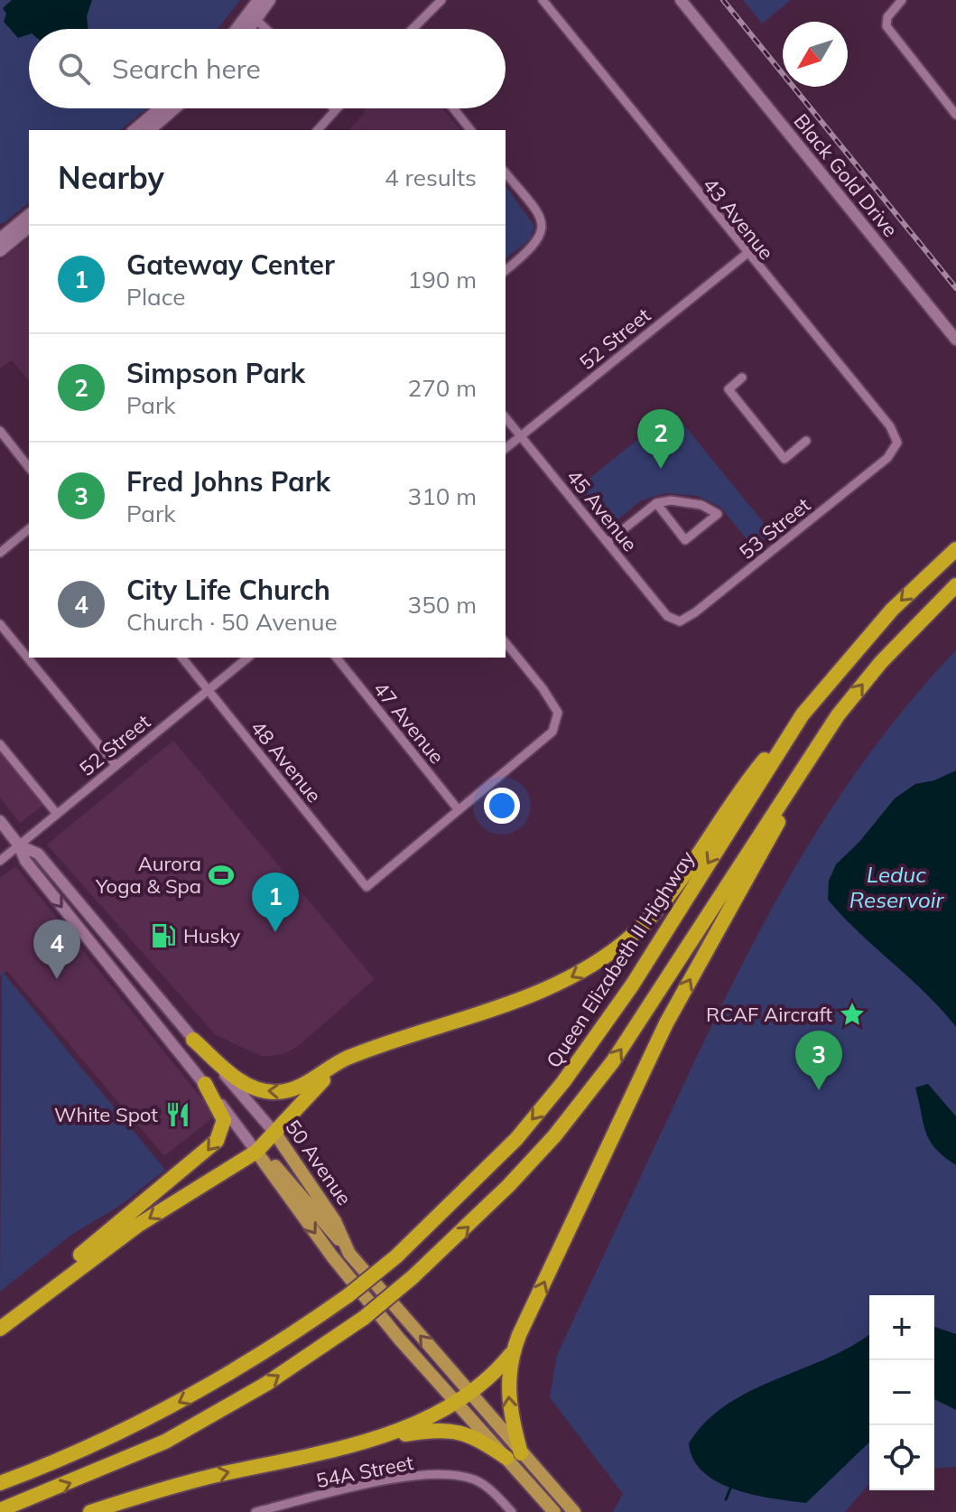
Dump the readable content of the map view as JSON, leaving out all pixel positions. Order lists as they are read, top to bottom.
{
  "streets": {
    "highway": ["Queen Elizabeth II Highway"],
    "main road": ["Black Gold Drive", "50 Avenue"],
    "street": [
      "43 Avenue",
      "52 Street",
      "45 Avenue",
      "53 Street",
      "47 Avenue",
      "48 Avenue",
      "54A Street"
    ]
  },
  "crossings": [
    ["43 Avenue", "52 Street"],
    ["43 Avenue", "53 Street"],
    ["52 Street", "45 Avenue"],
    ["52 Street", "48 Avenue"],
    ["52 Street", "50 Avenue"],
    ["45 Avenue", "53 Street"],
    ["47 Avenue", "48 Avenue"]
  ],
  "water": ["Leduc Reservoir"],
  "places": {
    "sports": ["Aurora Yoga & Spa"],
    "fuel station": ["Husky"],
    "place": ["RCAF Aircraft"],
    "restaurant": ["White Spot"]
  },
  "north": "bottom left",
  "page": {
    "search": "Search here",
    "heading": ["Nearby", "4 results"],
    "list": [
      {
        "mark": "1",
        "name": "Gateway Center",
        "note": "Place",
        "value": "190 m"
      },
      {
        "mark": "2",
        "name": "Simpson Park",
        "note": "Park",
        "value": "270 m"
      },
      {
        "mark": "3",
        "name": "Fred Johns Park",
        "note": "Park",
        "value": "310 m"
      },
      {
        "mark": "4",
        "name": "City Life Church",
        "note": "Church · 50 Avenue",
        "value": "350 m"
      }
    ],
    "pins": [
      "2",
      "1",
      "4",
      "3"
    ],
    "map_buttons": ["+", "−"]
  }
}
